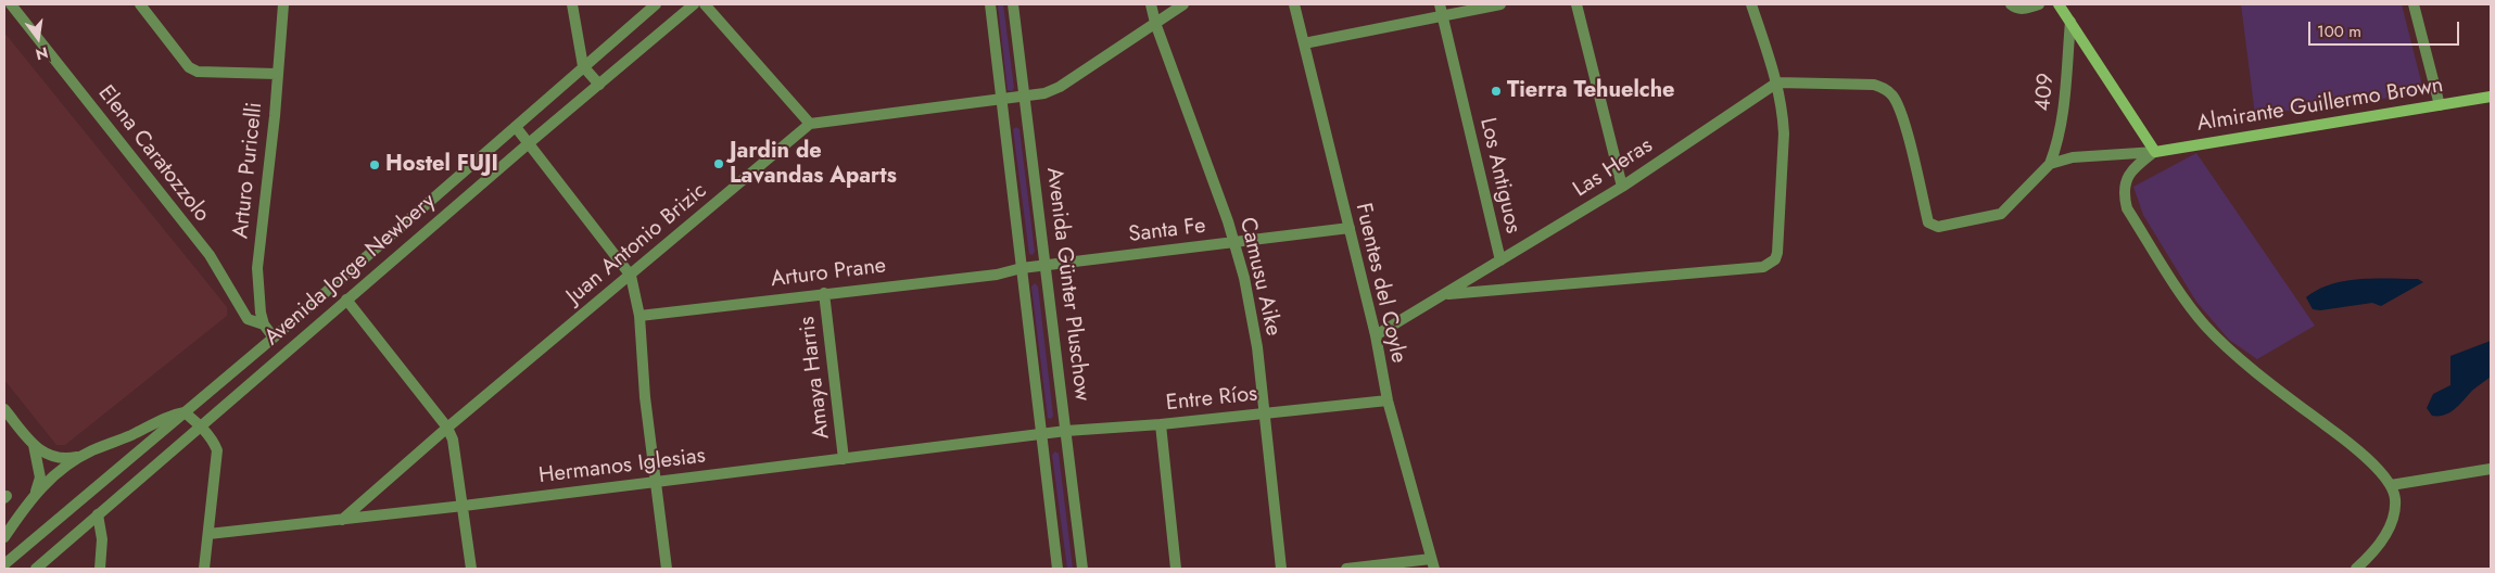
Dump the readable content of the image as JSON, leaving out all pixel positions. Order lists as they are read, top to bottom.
{
  "streets": {
    "main road": ["Almirante Guillermo Brown"],
    "street": [
      "409",
      "Elena Caratozzolo",
      "Las Heras",
      "Arturo Puricelli",
      "Los Antiguos",
      "Santa Fe",
      "Juan Antonio Brizic",
      "Avenida Jorge Newbery",
      "Arturo Prane",
      "Camusu Aike",
      "Fuentes del Coyle",
      "Avenida Günter Pluschow",
      "Amaya Harris",
      "Entre Ríos",
      "Hermanos Iglesias"
    ]
  },
  "crossings": [
    ["Elena Caratozzolo", "Arturo Puricelli"],
    ["Las Heras", "Los Antiguos"],
    ["Las Heras", "Fuentes del Coyle"],
    ["Arturo Puricelli", "Avenida Jorge Newbery"],
    ["Santa Fe", "Arturo Prane"],
    ["Santa Fe", "Camusu Aike"],
    ["Santa Fe", "Fuentes del Coyle"],
    ["Santa Fe", "Avenida Günter Pluschow"],
    ["Juan Antonio Brizic", "Hermanos Iglesias"],
    ["Arturo Prane", "Avenida Günter Pluschow"],
    ["Arturo Prane", "Amaya Harris"],
    ["Camusu Aike", "Entre Ríos"],
    ["Fuentes del Coyle", "Entre Ríos"],
    ["Avenida Günter Pluschow", "Entre Ríos"],
    ["Avenida Günter Pluschow", "Hermanos Iglesias"],
    ["Amaya Harris", "Hermanos Iglesias"],
    ["Entre Ríos", "Hermanos Iglesias"]
  ],
  "places": ["Tierra Tehuelche", "Jardin de Lavandas Aparts", "Hostel FUJI"],
  "scale_bar": "100 m",
  "north": "bottom"
}
